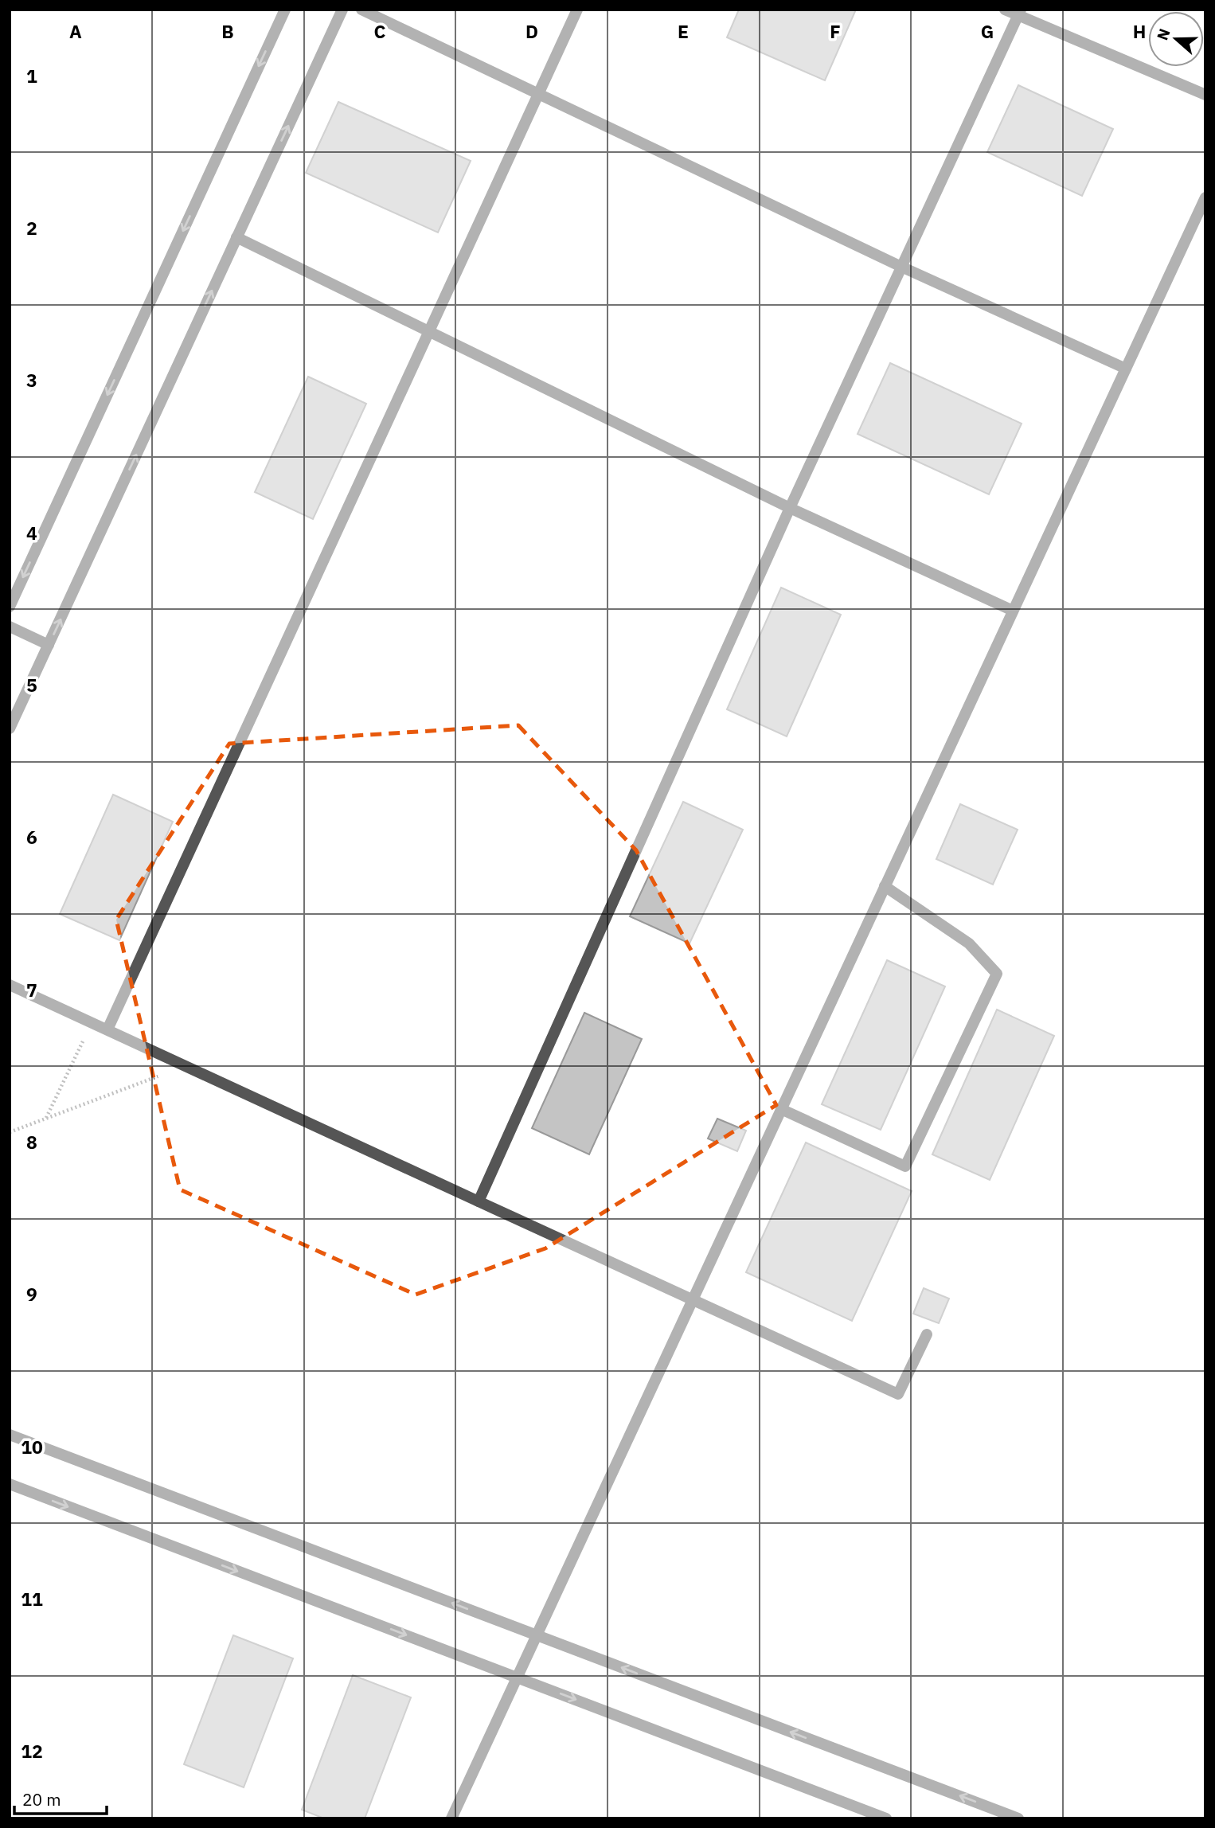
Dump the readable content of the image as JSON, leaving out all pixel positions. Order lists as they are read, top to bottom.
{
  "scale_bar": "20 m",
  "north": "left",
  "grid": {
    "columns": [
      "A",
      "B",
      "C",
      "D",
      "E",
      "F",
      "G",
      "H"
    ],
    "rows": [
      "1",
      "2",
      "3",
      "4",
      "5",
      "6",
      "7",
      "8",
      "9",
      "10",
      "11",
      "12"
    ]
  }
}
